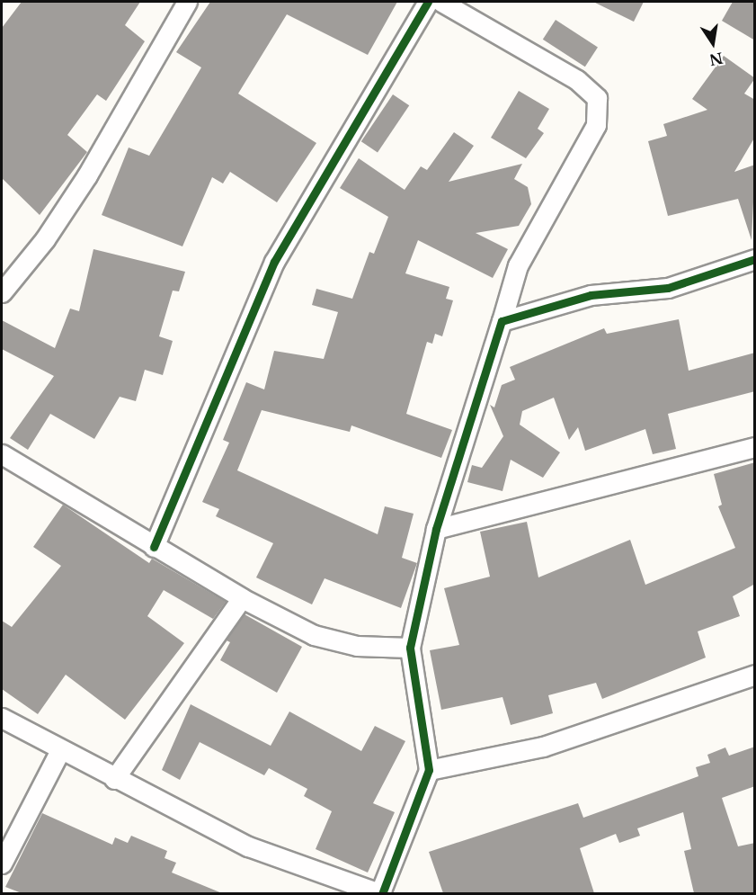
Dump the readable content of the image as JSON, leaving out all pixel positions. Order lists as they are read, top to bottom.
{
  "north": "bottom"
}
